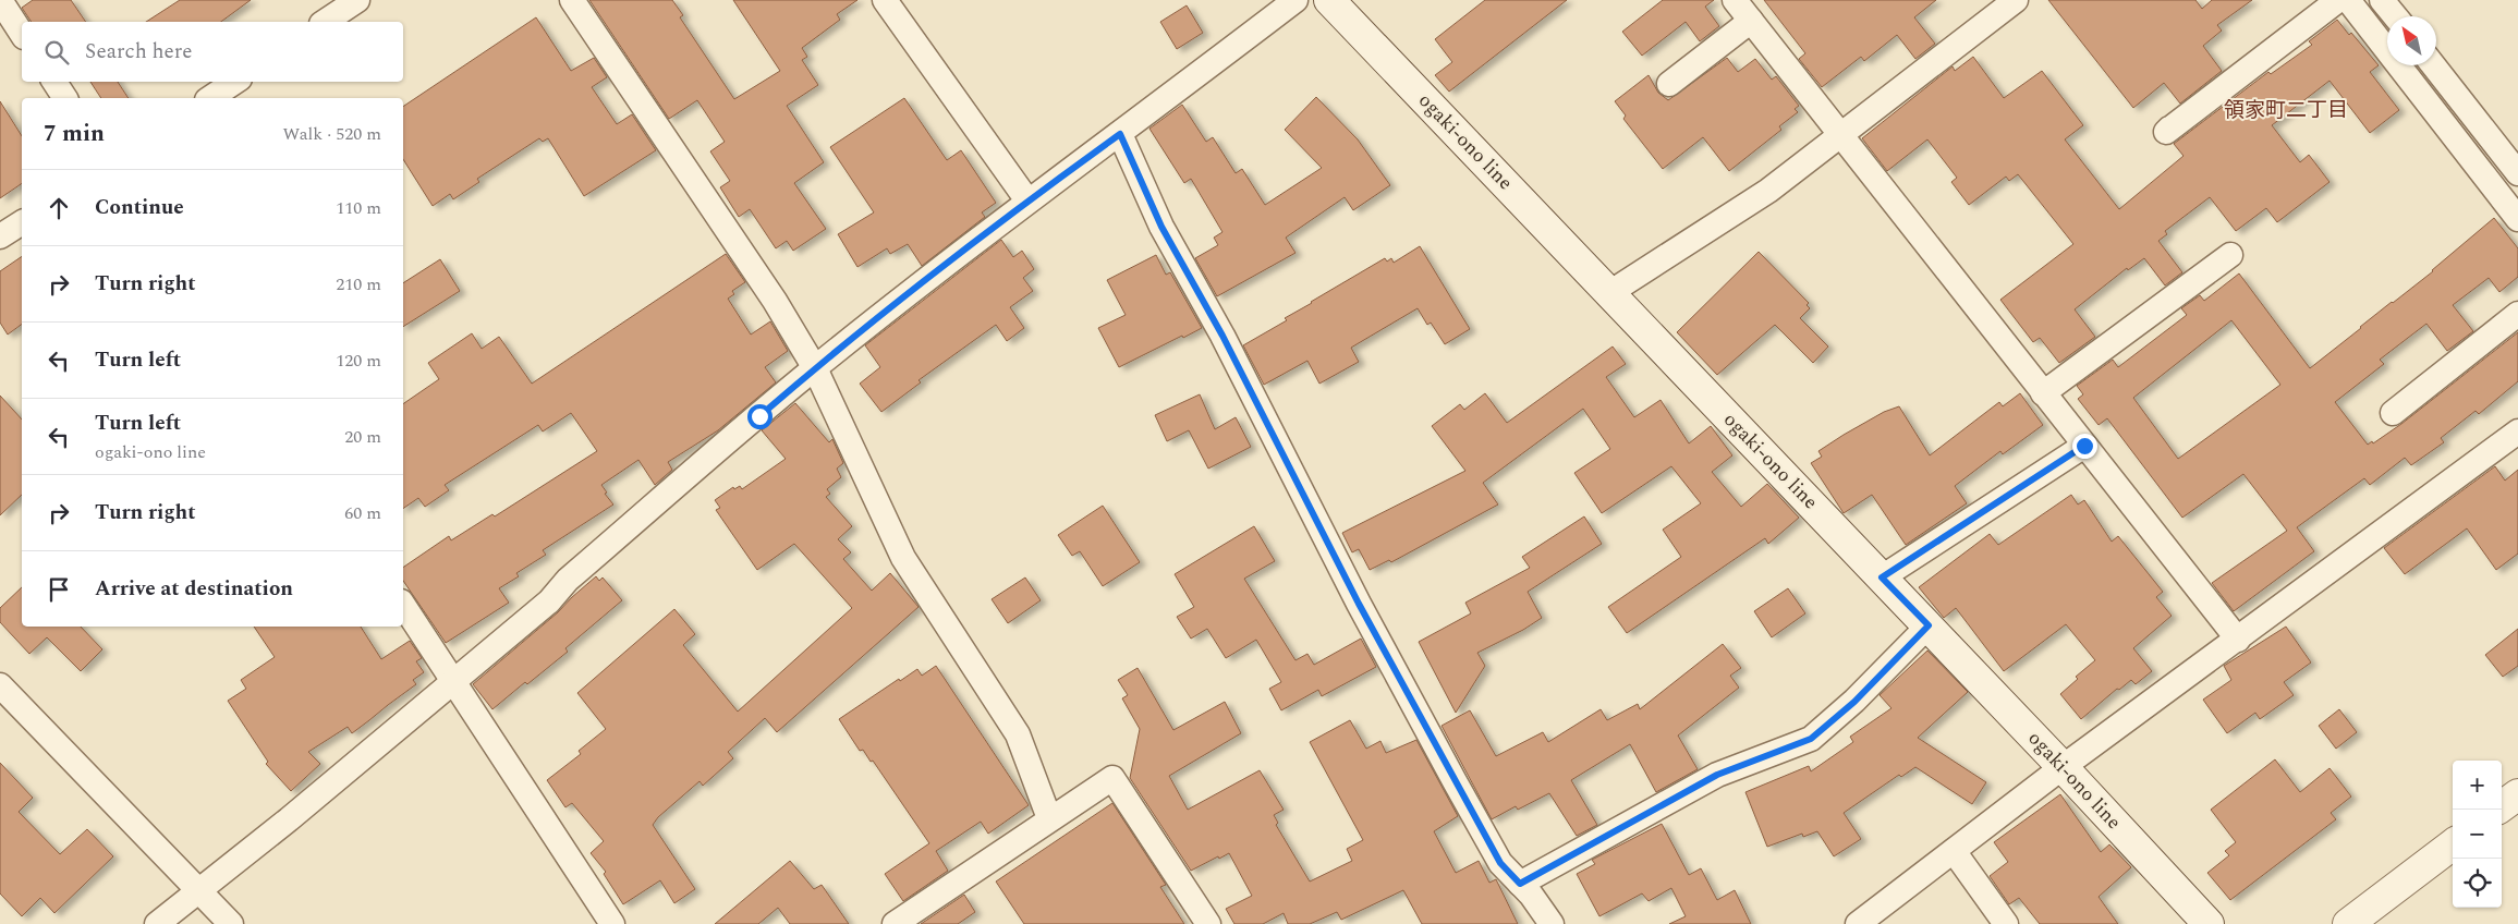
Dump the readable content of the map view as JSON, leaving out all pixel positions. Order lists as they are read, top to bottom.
{
  "streets": {
    "main road": ["ogaki-ono line"]
  },
  "districts": ["領家町二丁目"],
  "north": "top left",
  "page": {
    "search": "Search here",
    "heading": ["7 min", "Walk · 520 m"],
    "list": [
      ["Continue", "110 m"],
      ["Turn right", "210 m"],
      ["Turn left", "120 m"],
      ["Turn left", "ogaki-ono line", "20 m"],
      ["Turn right", "60 m"],
      "Arrive at destination"
    ],
    "map_buttons": ["+", "−"]
  }
}
